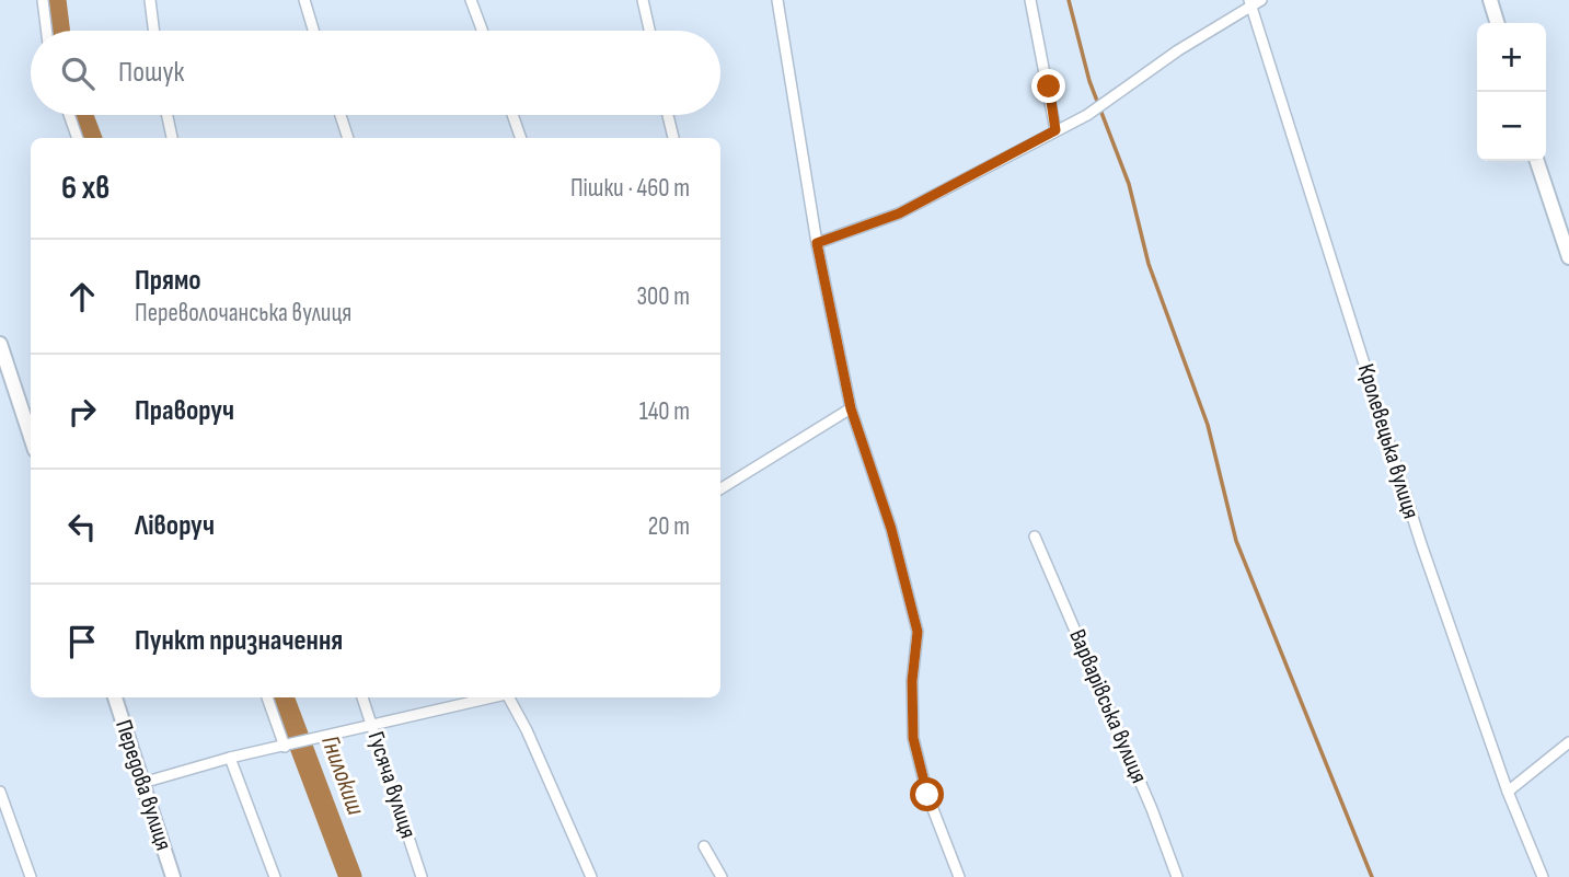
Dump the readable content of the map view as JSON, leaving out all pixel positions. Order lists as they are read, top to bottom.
{
  "streets": {
    "main road": ["Передова вулиця"],
    "street": ["Кролевецька вулиця", "Варварівська вулиця", "Гусяча вулиця"]
  },
  "water": ["Гнилокиш"],
  "page": {
    "map_buttons": ["+", "−"],
    "search": "Пошук",
    "heading": ["6 хв", "Пішки · 460 m"],
    "list": [
      ["Прямо", "Переволочанська вулиця", "300 m"],
      ["Праворуч", "140 m"],
      ["Ліворуч", "20 m"],
      "Пункт призначення"
    ]
  }
}
